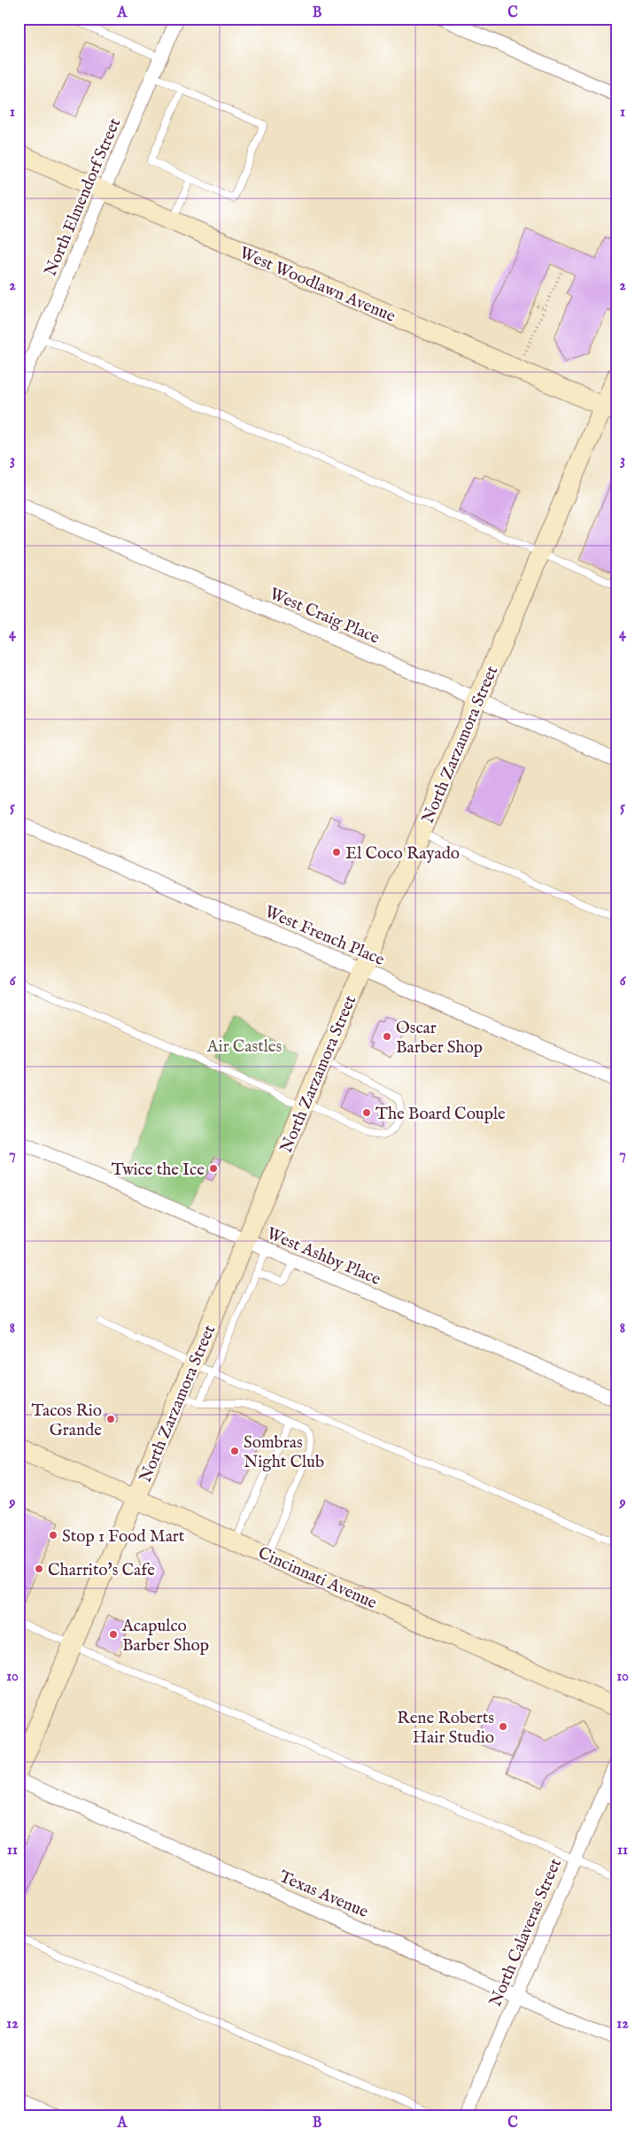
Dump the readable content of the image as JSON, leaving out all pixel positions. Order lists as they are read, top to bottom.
{
  "streets": {
    "street": [
      "North Elmendorf Street",
      "West Woodlawn Avenue",
      "West Craig Place",
      "North Zarzamora Street",
      "West French Place",
      "West Ashby Place",
      "Cincinnati Avenue",
      "Texas Avenue",
      "North Calaveras Street"
    ]
  },
  "crossings": [
    ["North Elmendorf Street", "West Woodlawn Avenue"],
    ["West Woodlawn Avenue", "North Zarzamora Street"],
    ["West Craig Place", "North Zarzamora Street"],
    ["North Zarzamora Street", "West French Place"],
    ["North Zarzamora Street", "West Ashby Place"],
    ["North Zarzamora Street", "Cincinnati Avenue"],
    ["Texas Avenue", "North Calaveras Street"]
  ],
  "parks": ["Air Castles"],
  "places": [
    "El Coco Rayado",
    "Oscar Barber Shop",
    "The Board Couple",
    "Twice the Ice",
    "Tacos Rio Grande",
    "Sombras Night Club",
    "Stop 1 Food Mart",
    "Charrito's Cafe",
    "Acapulco Barber Shop",
    "Rene Roberts Hair Studio"
  ],
  "grid": {
    "columns": ["A", "B", "C"],
    "rows": [
      "1",
      "2",
      "3",
      "4",
      "5",
      "6",
      "7",
      "8",
      "9",
      "10",
      "11",
      "12"
    ]
  }
}
